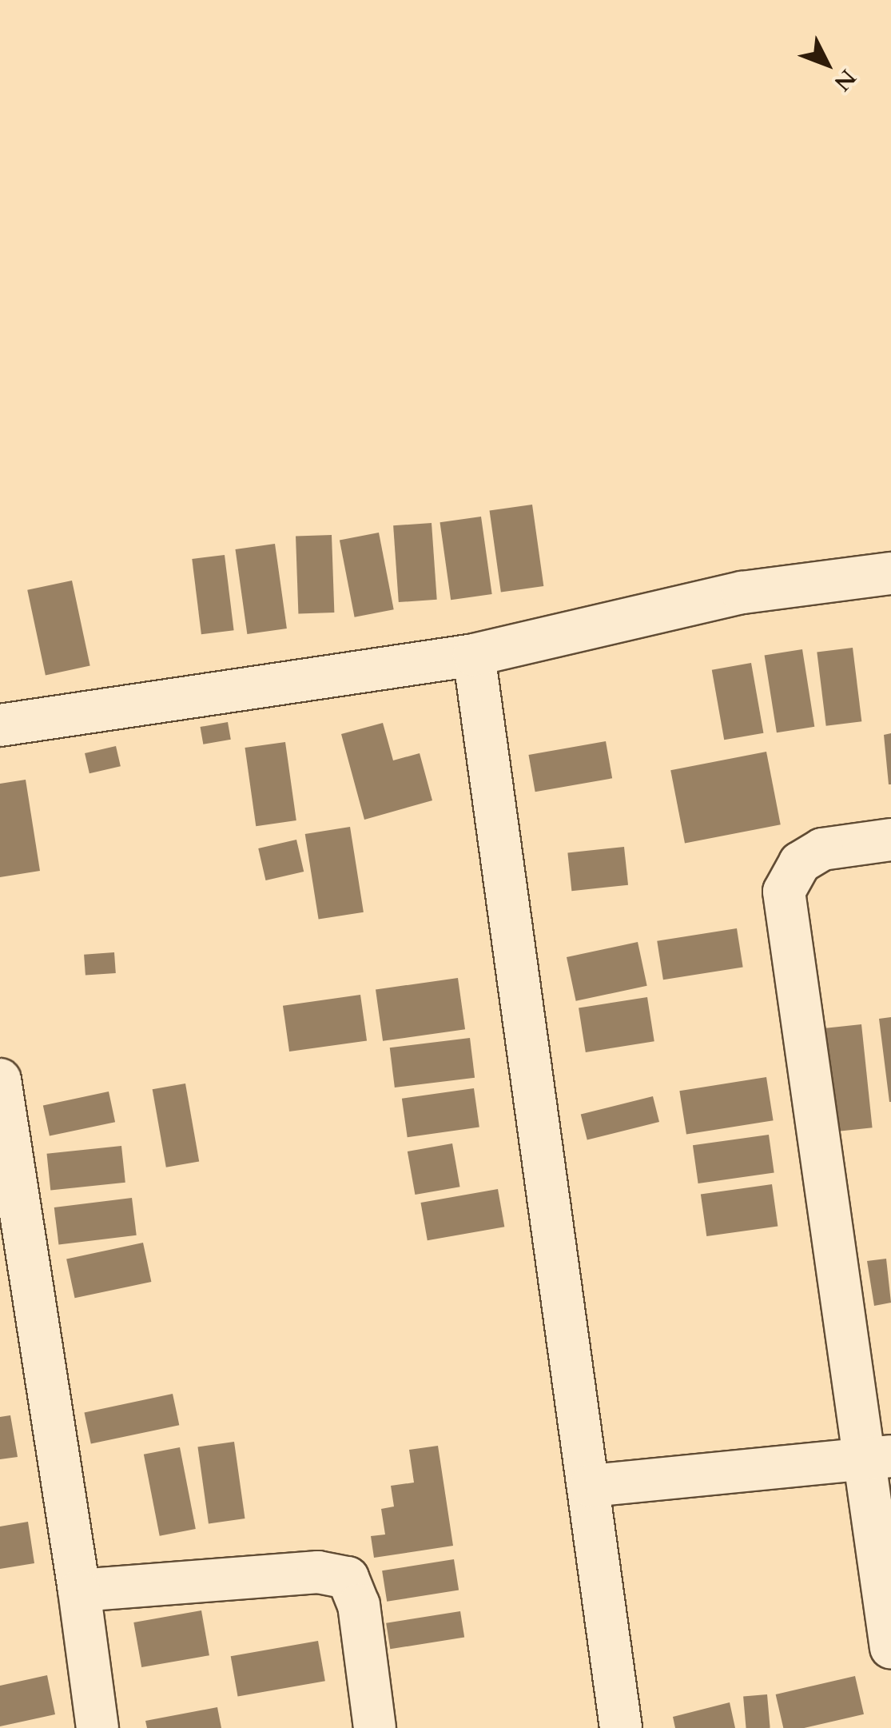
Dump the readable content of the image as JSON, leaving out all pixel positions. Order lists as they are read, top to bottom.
{
  "north": "bottom right"
}
